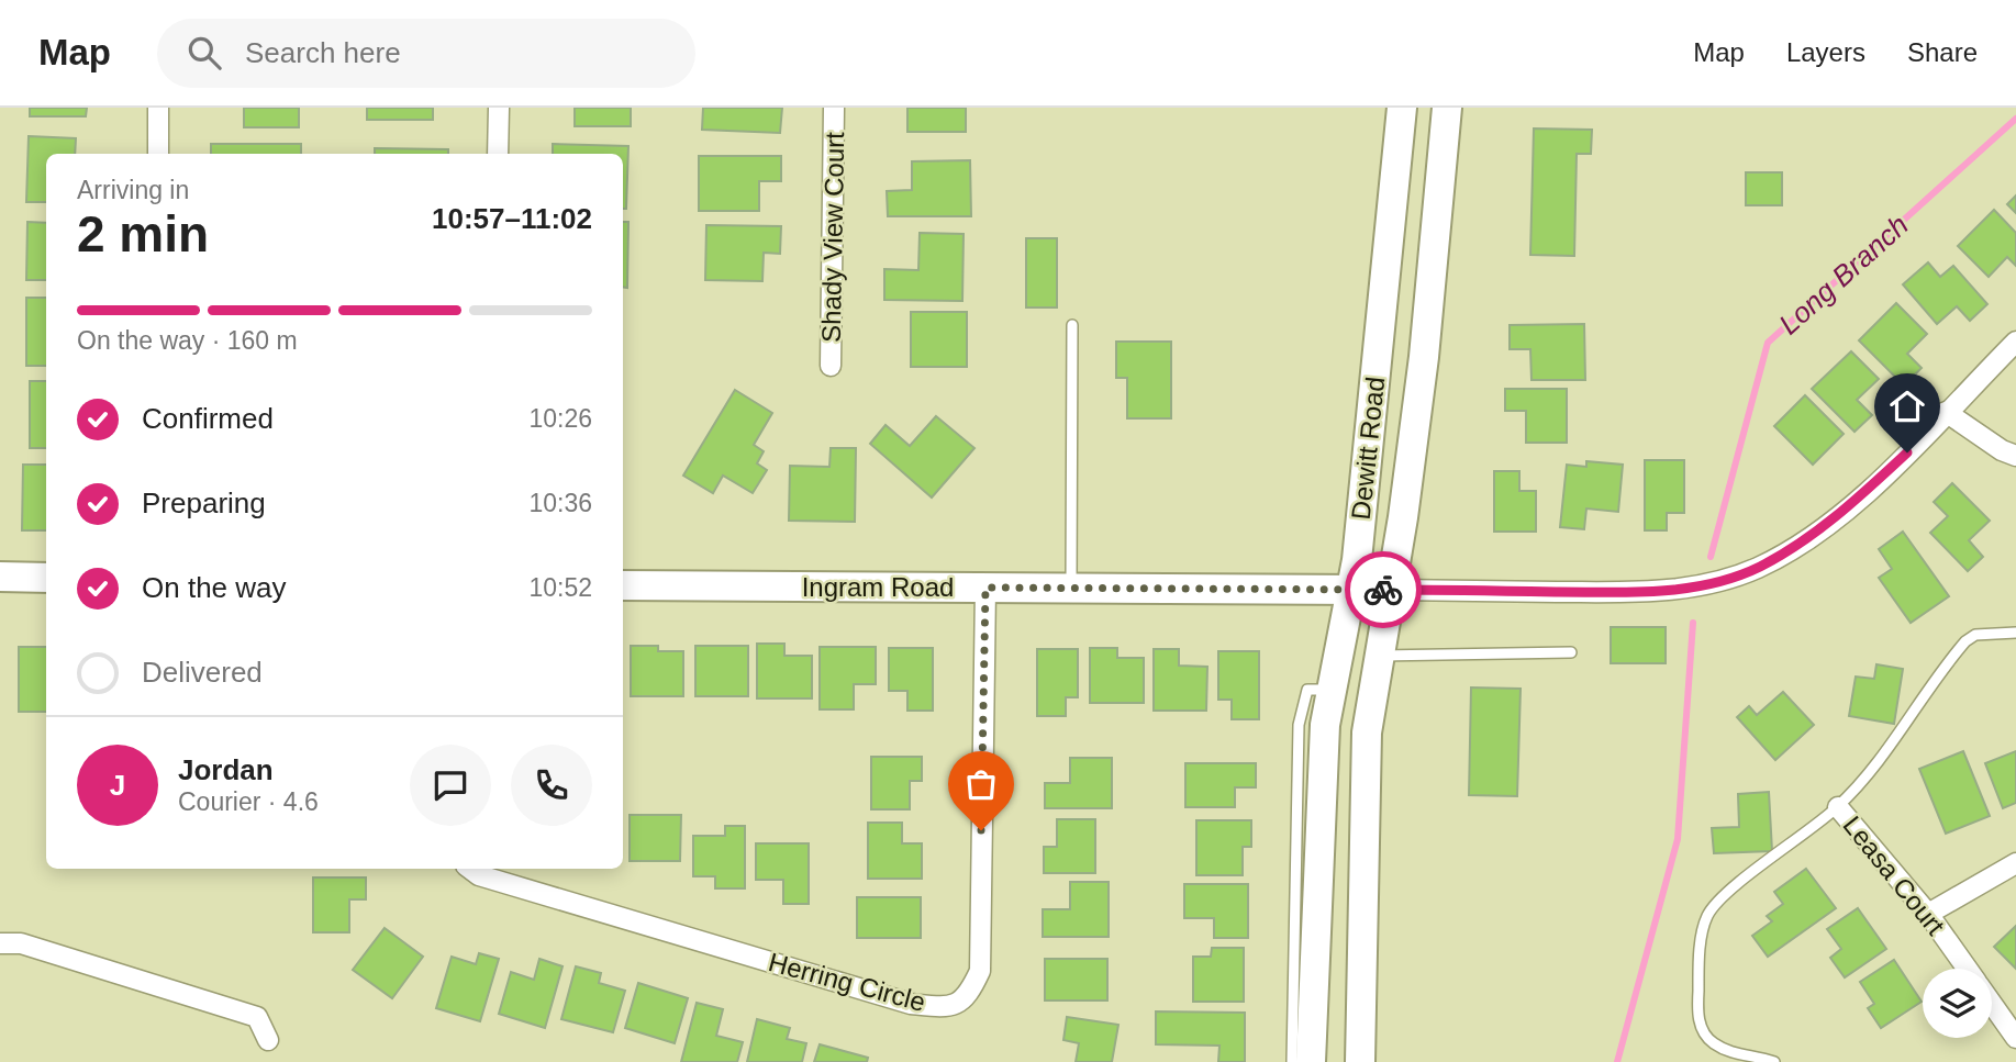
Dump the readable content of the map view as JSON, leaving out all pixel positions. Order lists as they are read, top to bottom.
{
  "streets": {
    "main road": ["Dewitt Road", "Ingram Road"],
    "street": ["Shady View Court", "Leasa Court", "Herring Circle"]
  },
  "crossings": [
    ["Dewitt Road", "Ingram Road"],
    ["Ingram Road", "Herring Circle"]
  ],
  "water": ["Long Branch"],
  "page": {
    "header": "Map",
    "search": "Search here",
    "nav": ["Map", "Layers", "Share"],
    "heading": ["2 min", "Arriving in", "10:57–11:02"],
    "panel": ["Jordan", "Courier · 4.6"],
    "bar": "On the way · 160 m",
    "list": [
      ["Confirmed", "10:26"],
      ["Preparing", "10:36"],
      ["On the way", "10:52"],
      "Delivered"
    ],
    "round": "J"
  }
}
